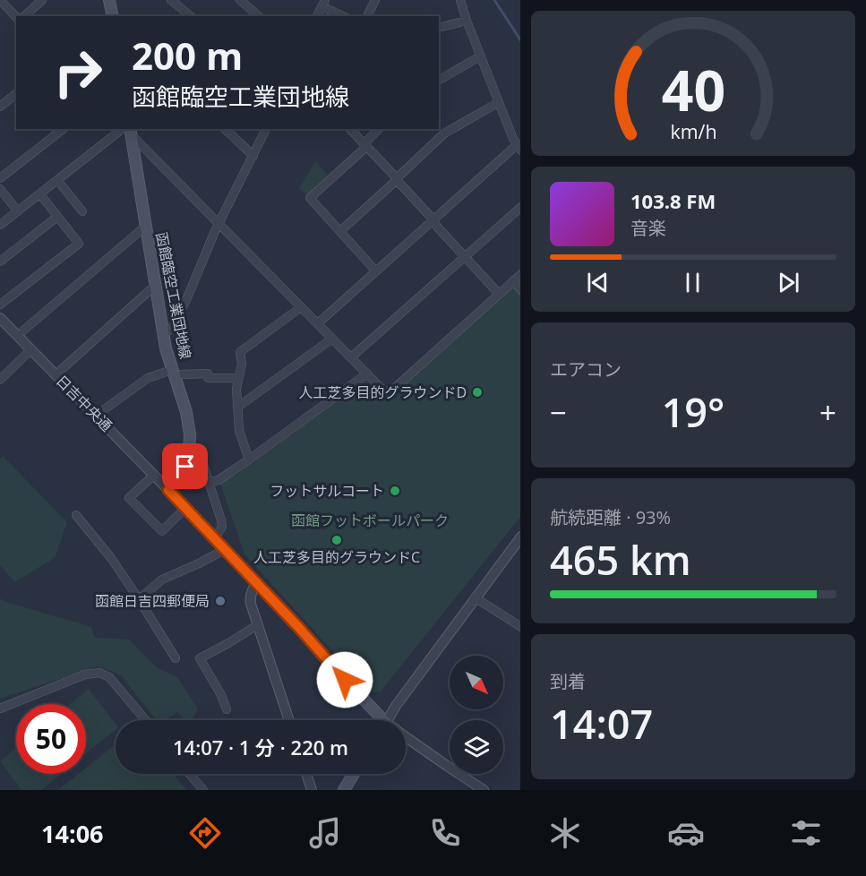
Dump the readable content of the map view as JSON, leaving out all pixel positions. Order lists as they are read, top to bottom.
{
  "streets": {
    "main road": ["函館臨空工業団地線"],
    "street": ["日吉中央通"]
  },
  "crossings": [
    ["函館臨空工業団地線", "日吉中央通"]
  ],
  "parks": ["函館フットボールパーク"],
  "places": [
    "人工芝多目的グラウンドD",
    "フットサルコート",
    "人工芝多目的グラウンドC",
    "函館日吉四郵便局"
  ],
  "north": "bottom right",
  "page": {
    "turn": ["200 m", "函館臨空工業団地線"],
    "song": ["103.8 FM", "音楽"],
    "tile": [
      "エアコン",
      ["航続距離 · 93%", "465 km"],
      ["到着", "14:07"]
    ],
    "heat": ["−", "19°", "+"],
    "limit": "50",
    "trip": "14:07 · 1 分 · 220 m",
    "tabs": "14:06",
    "gauge": ["40", "km/h"]
  }
}
